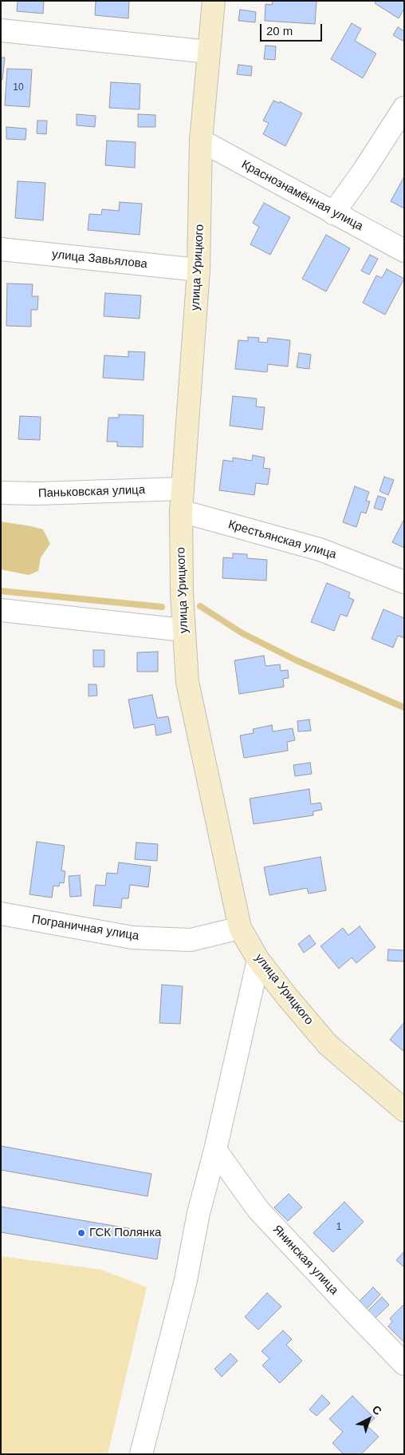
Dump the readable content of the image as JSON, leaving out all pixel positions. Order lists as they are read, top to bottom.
{
  "streets": {
    "main road": ["улица Урицкого"],
    "street": [
      "Краснознамённая улица",
      "улица Завьялова",
      "Паньковская улица",
      "Крестьянская улица",
      "Пограничная улица",
      "Янинская улица"
    ]
  },
  "crossings": [
    ["Краснознамённая улица", "улица Урицкого"],
    ["улица Завьялова", "улица Урицкого"],
    ["улица Урицкого", "Паньковская улица"],
    ["улица Урицкого", "Крестьянская улица"],
    ["улица Урицкого", "Пограничная улица"]
  ],
  "places": ["ГСК Полянка"],
  "house_numbers": ["10", "1"],
  "scale_bar": "20 m",
  "north": "top right"
}
